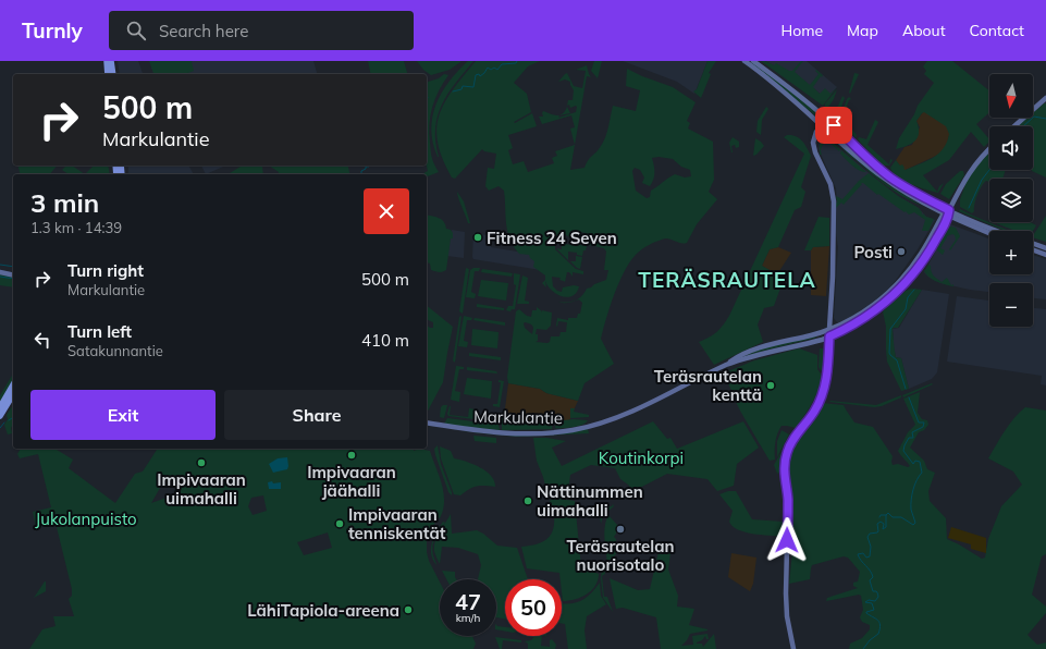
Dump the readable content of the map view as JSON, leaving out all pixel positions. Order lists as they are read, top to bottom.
{
  "streets": {
    "main road": ["Markulantie"]
  },
  "districts": ["TERÄSRAUTELA"],
  "parks": ["Koutinkorpi", "Jukolanpuisto"],
  "places": [
    "Fitness 24 Seven",
    "Posti",
    "Teräsrautelan kenttä",
    "Impivaaran jäähalli",
    "Impivaaran uimahalli",
    "Nättinummen uimahalli",
    "Impivaaran tenniskentät",
    "Teräsrautelan nuorisotalo",
    "LähiTapiola-areena"
  ],
  "north": "bottom",
  "page": {
    "header": "Turnly",
    "search": "Search here",
    "nav": [
      "Home",
      "Map",
      "About",
      "Contact"
    ],
    "map_buttons": ["+", "−"],
    "turn": ["500 m", "Markulantie"],
    "heading": ["3 min", "1.3 km · 14:39"],
    "list": [
      {
        "name": "Turn right",
        "note": "Markulantie",
        "value": "500 m"
      },
      {
        "name": "Turn left",
        "note": "Satakunnantie",
        "value": "410 m"
      }
    ],
    "buttons": ["Exit", "Share"],
    "speed": "47 km/h",
    "limit": "50"
  }
}
